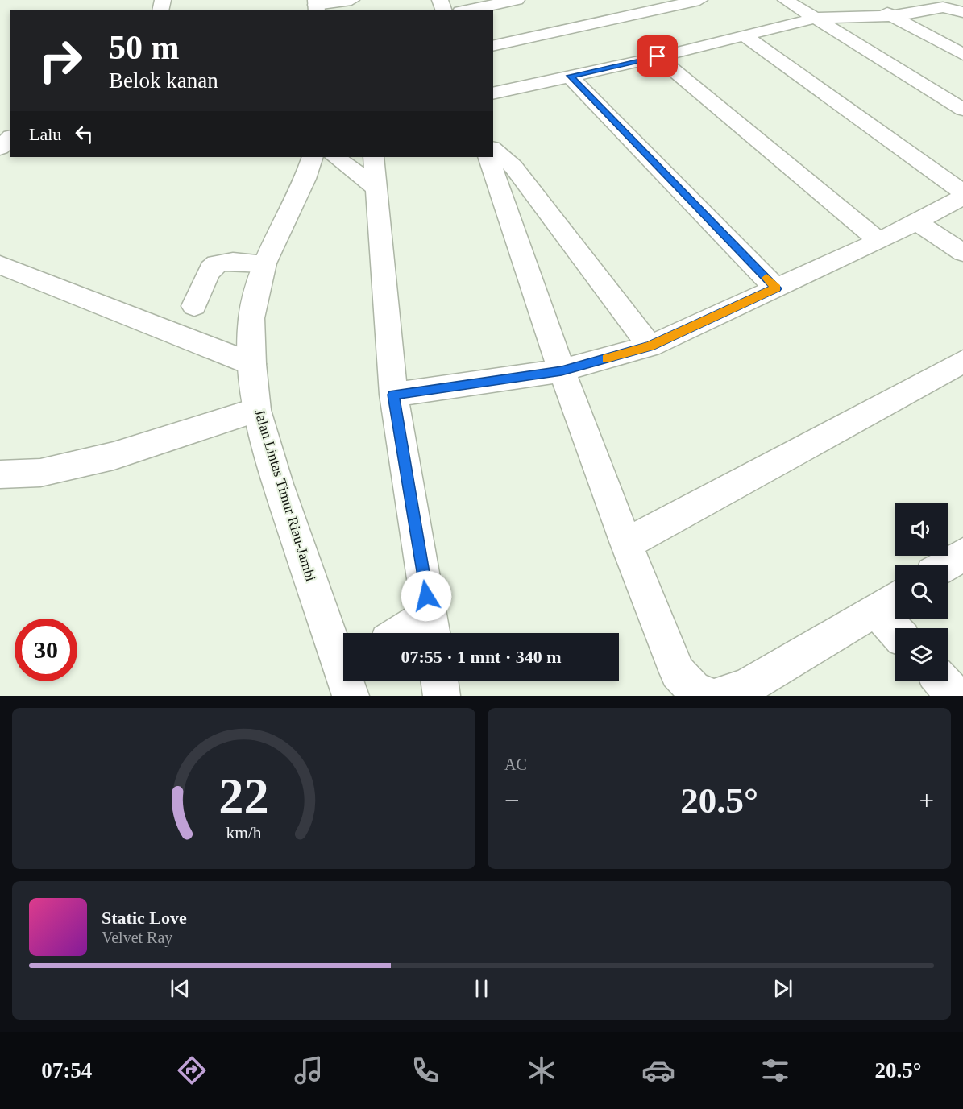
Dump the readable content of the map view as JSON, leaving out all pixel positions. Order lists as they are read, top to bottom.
{
  "streets": {
    "main road": ["Jalan Lintas Timur Riau-Jambi"]
  },
  "page": {
    "turn": ["50 m", "Belok kanan"],
    "then": "Lalu",
    "limit": "30",
    "trip": "07:55 · 1 mnt · 340 m",
    "tile": "AC",
    "heat": ["−", "20.5°", "+"],
    "song": ["Static Love", "Velvet Ray"],
    "tabs": ["07:54", "20.5°"],
    "gauge": ["22", "km/h"]
  }
}
